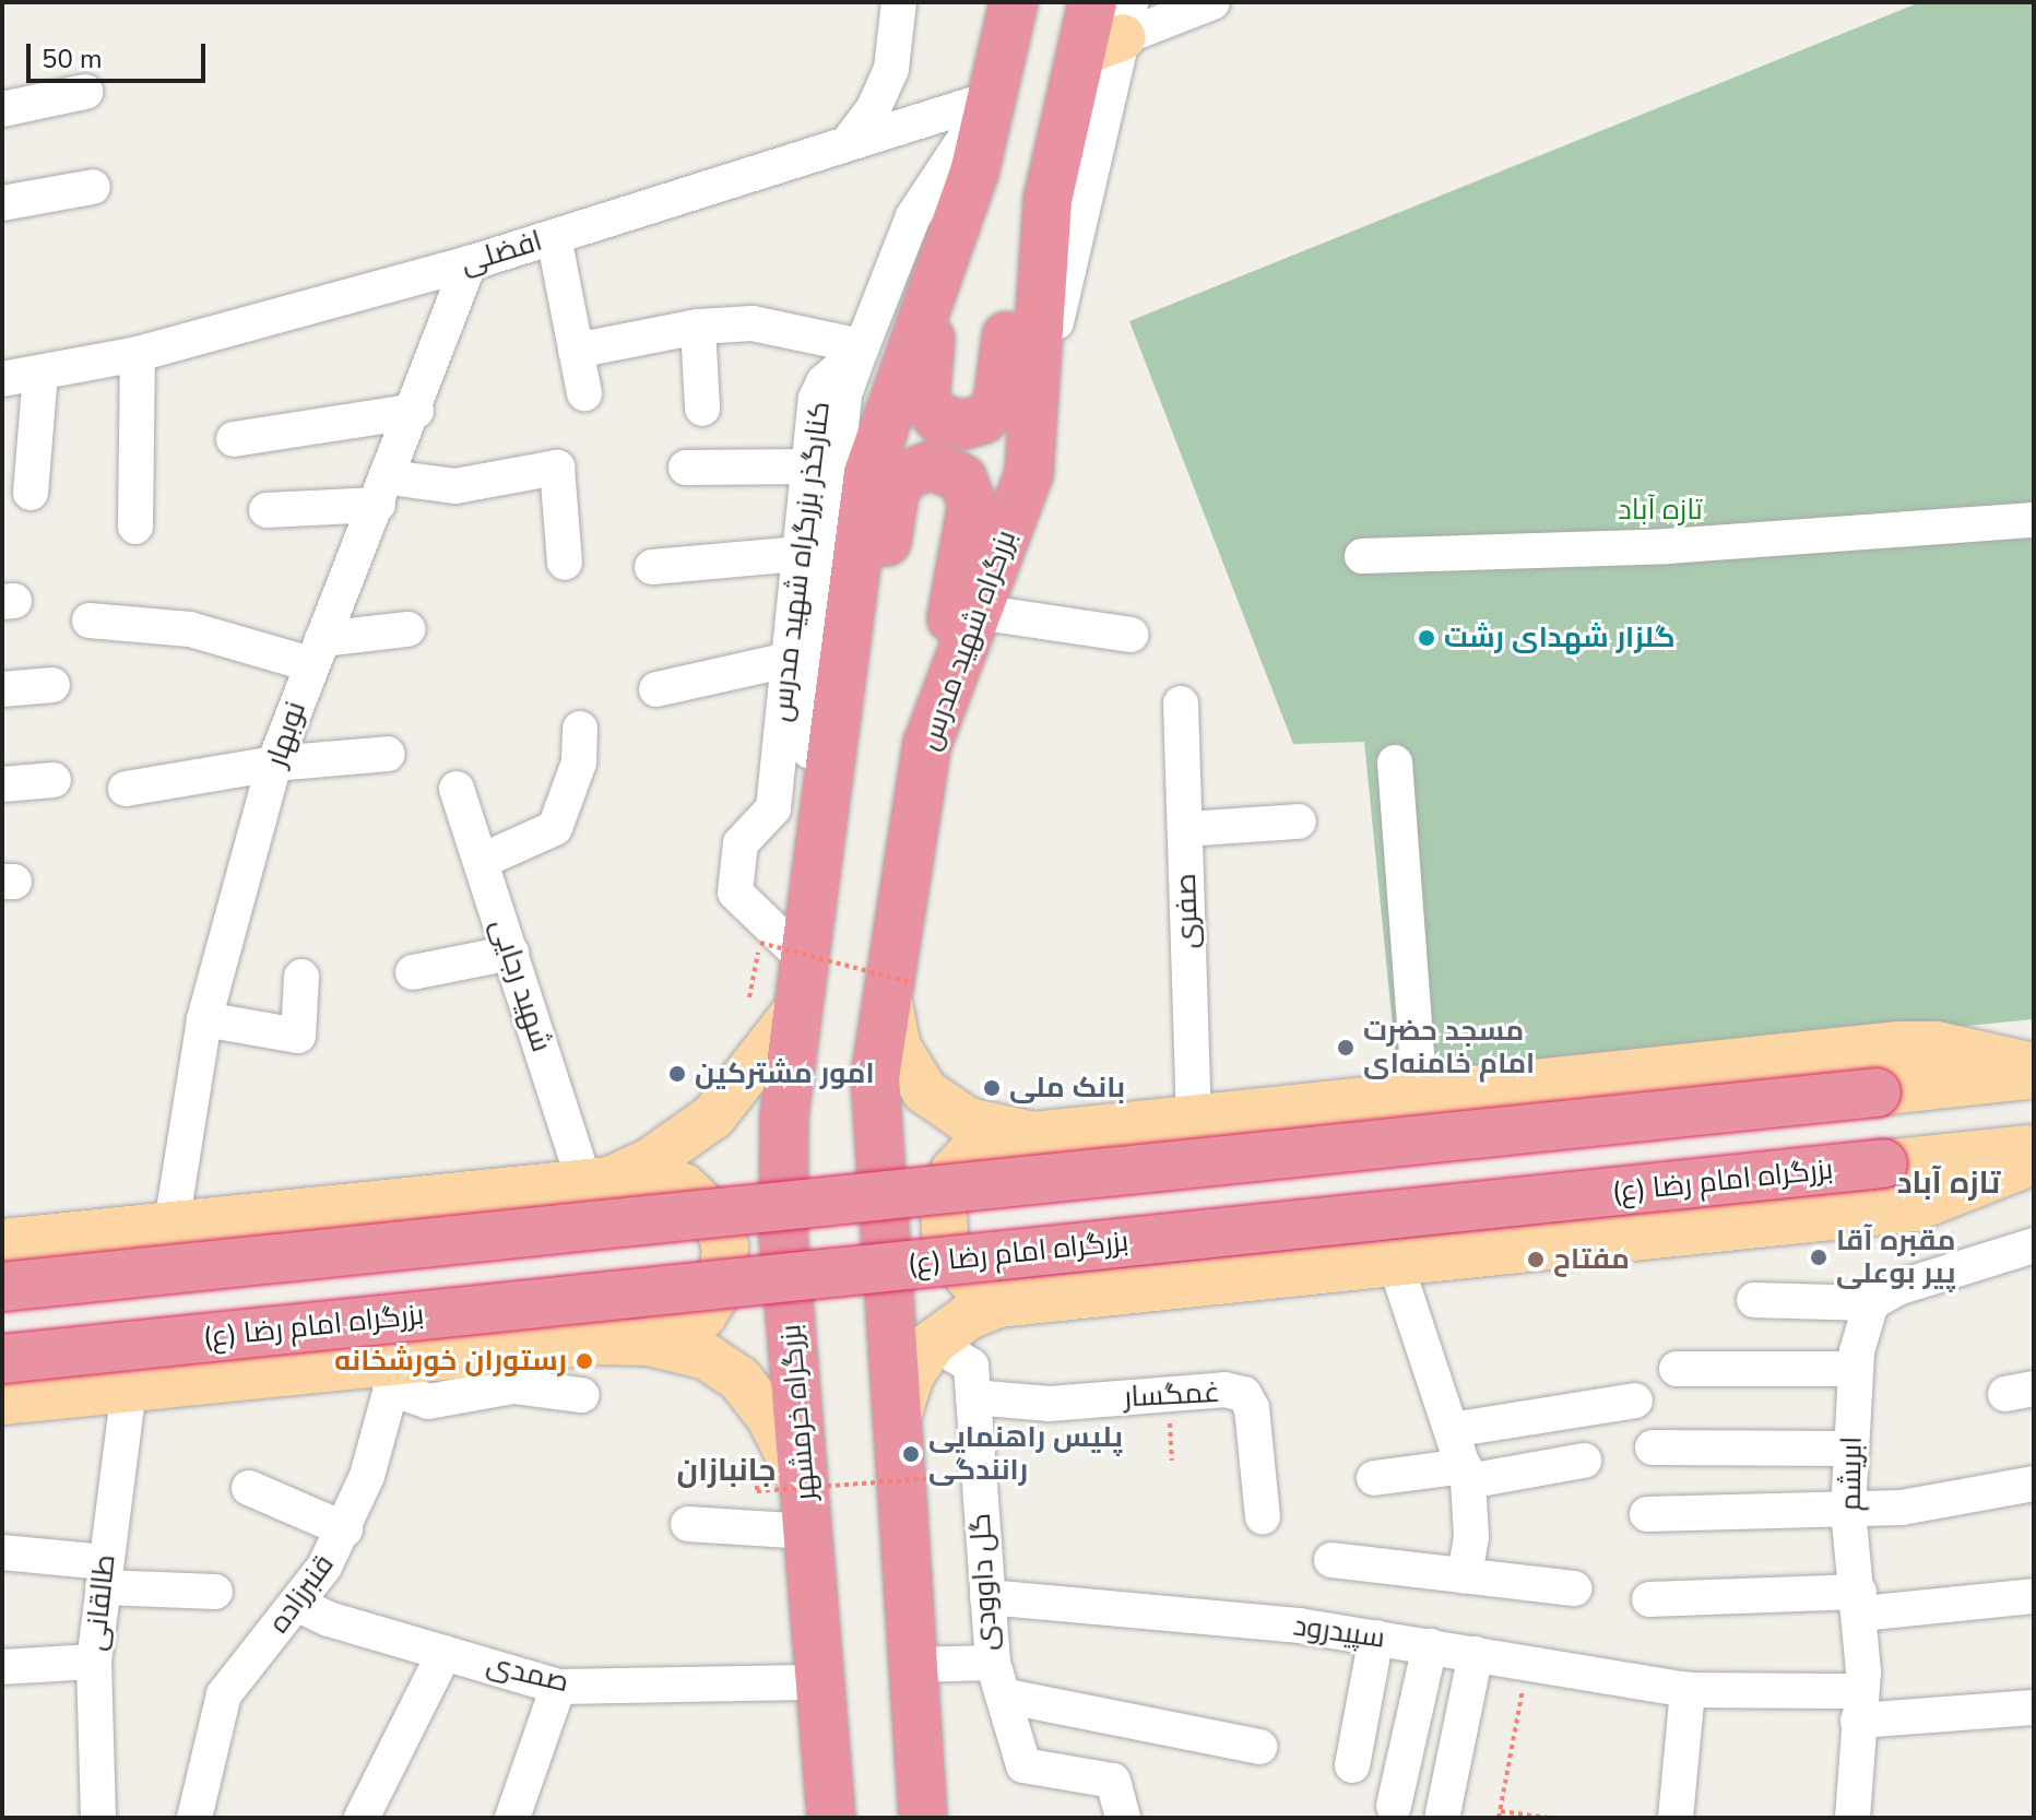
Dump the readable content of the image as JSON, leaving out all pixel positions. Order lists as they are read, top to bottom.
{
  "streets": {
    "highway": ["بزرگراه شهید مدرس", "بزرگراه امام رضا (ع)", "بزرگراه خرمشهر"],
    "street": [
      "افضلی",
      "کنارگذر بزرگراه شهید مدرس",
      "نوبهار",
      "صفری",
      "شهید رجایی",
      "غمگسار",
      "ابریشم",
      "گل داوودی",
      "قنبرزاده",
      "طالقانی",
      "سپیدرود",
      "صمدی"
    ]
  },
  "crossings": [
    ["افضلی", "کنارگذر بزرگراه شهید مدرس"],
    ["افضلی", "نوبهار"],
    ["کنارگذر بزرگراه شهید مدرس", "بزرگراه خرمشهر"],
    ["بزرگراه امام رضا (ع)", "بزرگراه خرمشهر"],
    ["بزرگراه امام رضا (ع)", "قنبرزاده"],
    ["بزرگراه امام رضا (ع)", "طالقانی"],
    ["غمگسار", "گل داوودی"],
    ["بزرگراه خرمشهر", "صمدی"],
    ["ابریشم", "سپیدرود"],
    ["گل داوودی", "سپیدرود"],
    ["قنبرزاده", "صمدی"]
  ],
  "districts": ["تازه آباد", "جانبازان"],
  "parks": ["تازه آباد"],
  "places": [
    "گلزار شهدای رشت",
    "مسجد حضرت امام خامنه‌ای",
    "امور مشترکین",
    "بانک ملی",
    "مقبره آقا پیر بوعلی",
    "مفتاح",
    "رستوران خورشخانه",
    "پلیس راهنمایی رانندگی"
  ],
  "scale_bar": "50 m"
}
